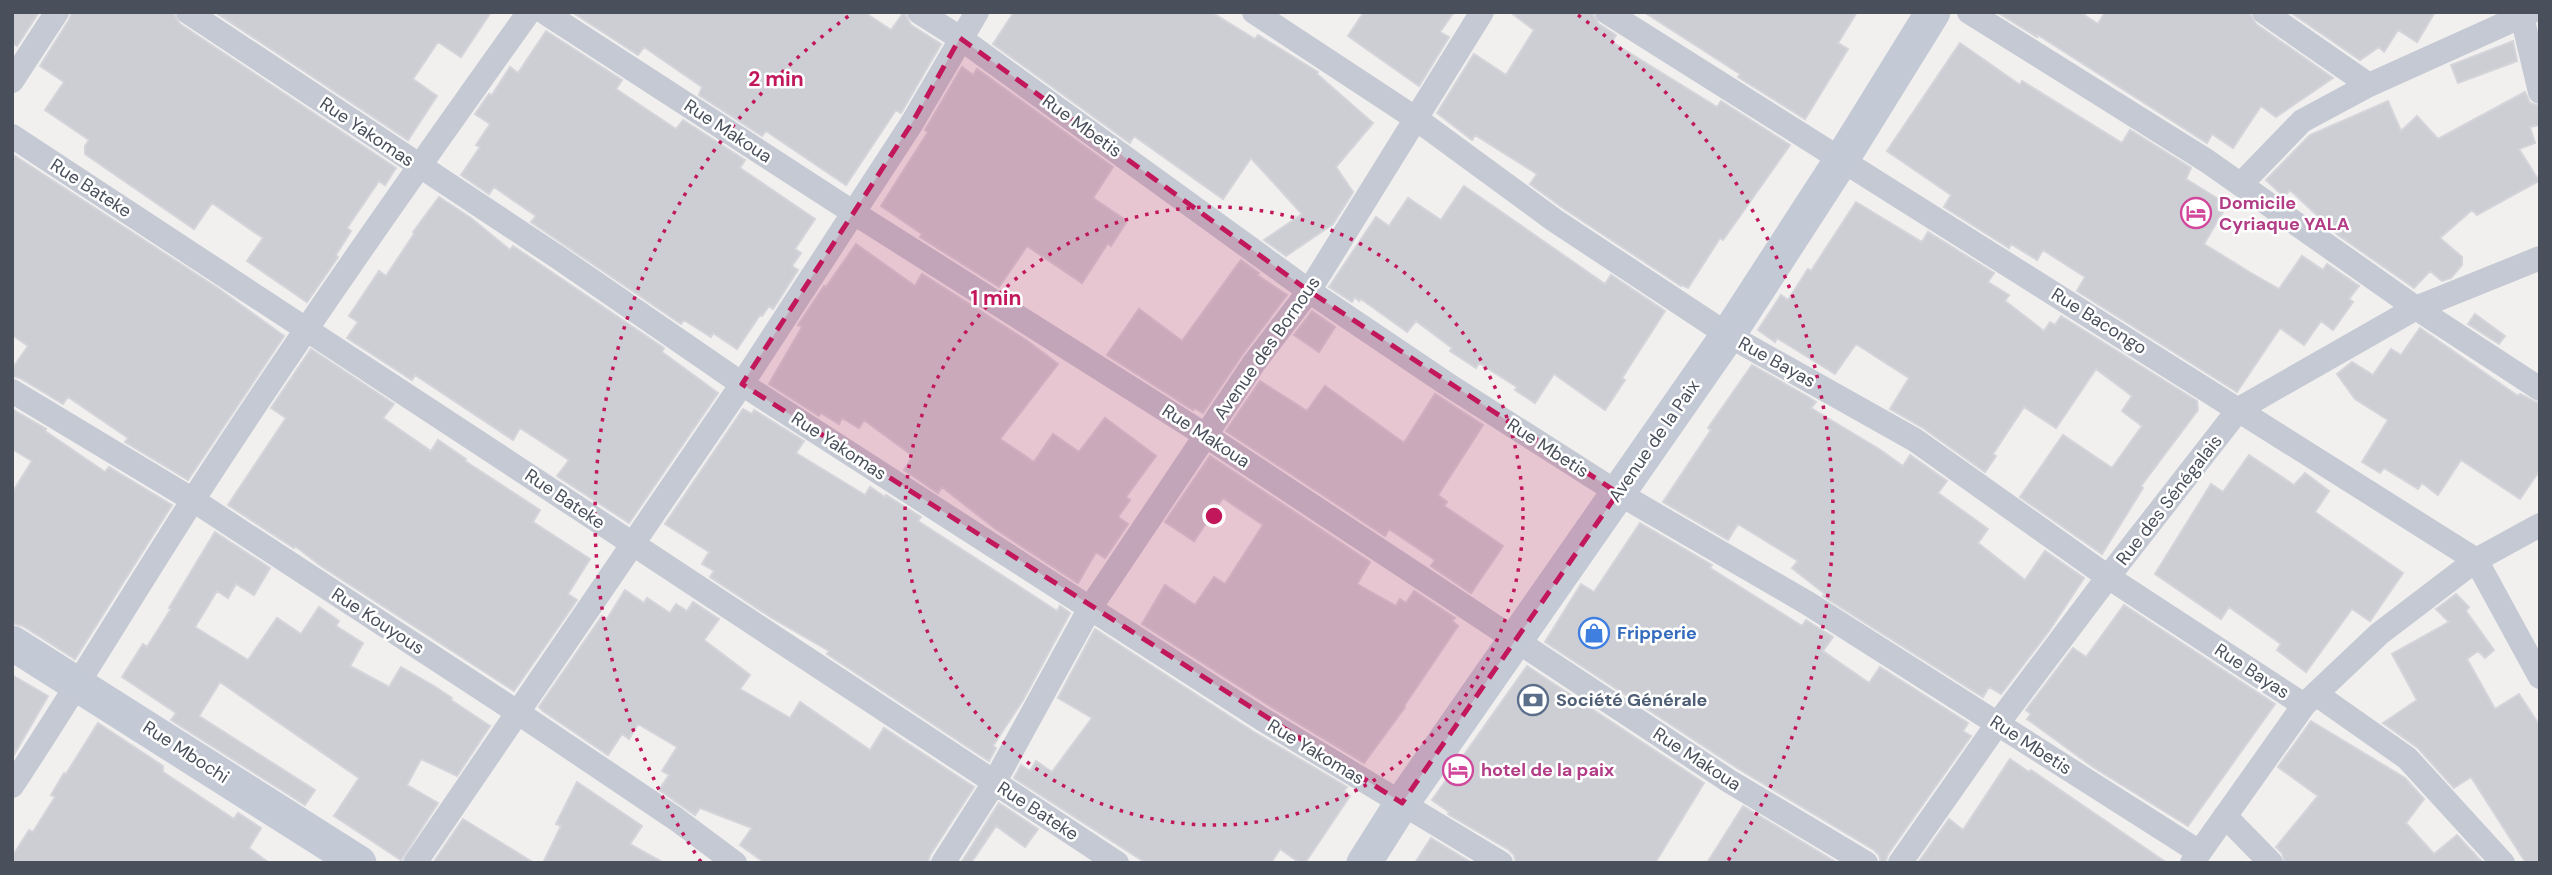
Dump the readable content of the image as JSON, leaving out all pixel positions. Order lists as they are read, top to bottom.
{
  "streets": {
    "main road": ["Avenue de la Paix", "Rue Mbochi"],
    "street": [
      "Rue Mbetis",
      "Rue Makoua",
      "Rue Yakomas",
      "Rue Bateke",
      "Rue Bacongo",
      "Avenue des Bornous",
      "Rue Bayas",
      "Rue des Sénégalais",
      "Rue Kouyous"
    ]
  },
  "crossings": [
    ["Rue Mbetis", "Avenue des Bornous"],
    ["Rue Mbetis", "Avenue de la Paix"],
    ["Rue Mbetis", "Rue des Sénégalais"],
    ["Rue Makoua", "Avenue des Bornous"],
    ["Rue Makoua", "Avenue de la Paix"],
    ["Rue Yakomas", "Avenue des Bornous"],
    ["Rue Yakomas", "Avenue de la Paix"],
    ["Rue Bateke", "Avenue des Bornous"],
    ["Rue Bacongo", "Avenue de la Paix"],
    ["Rue Bacongo", "Rue des Sénégalais"],
    ["Avenue des Bornous", "Rue Bayas"],
    ["Rue Bayas", "Avenue de la Paix"],
    ["Rue Bayas", "Rue des Sénégalais"]
  ],
  "places": {
    "hotel": ["Domicile Cyriaque YALA", "hotel de la paix"],
    "shop": ["Fripperie"],
    "bank": ["Société Générale"]
  },
  "rings": ["2 min", "1 min"]
}
